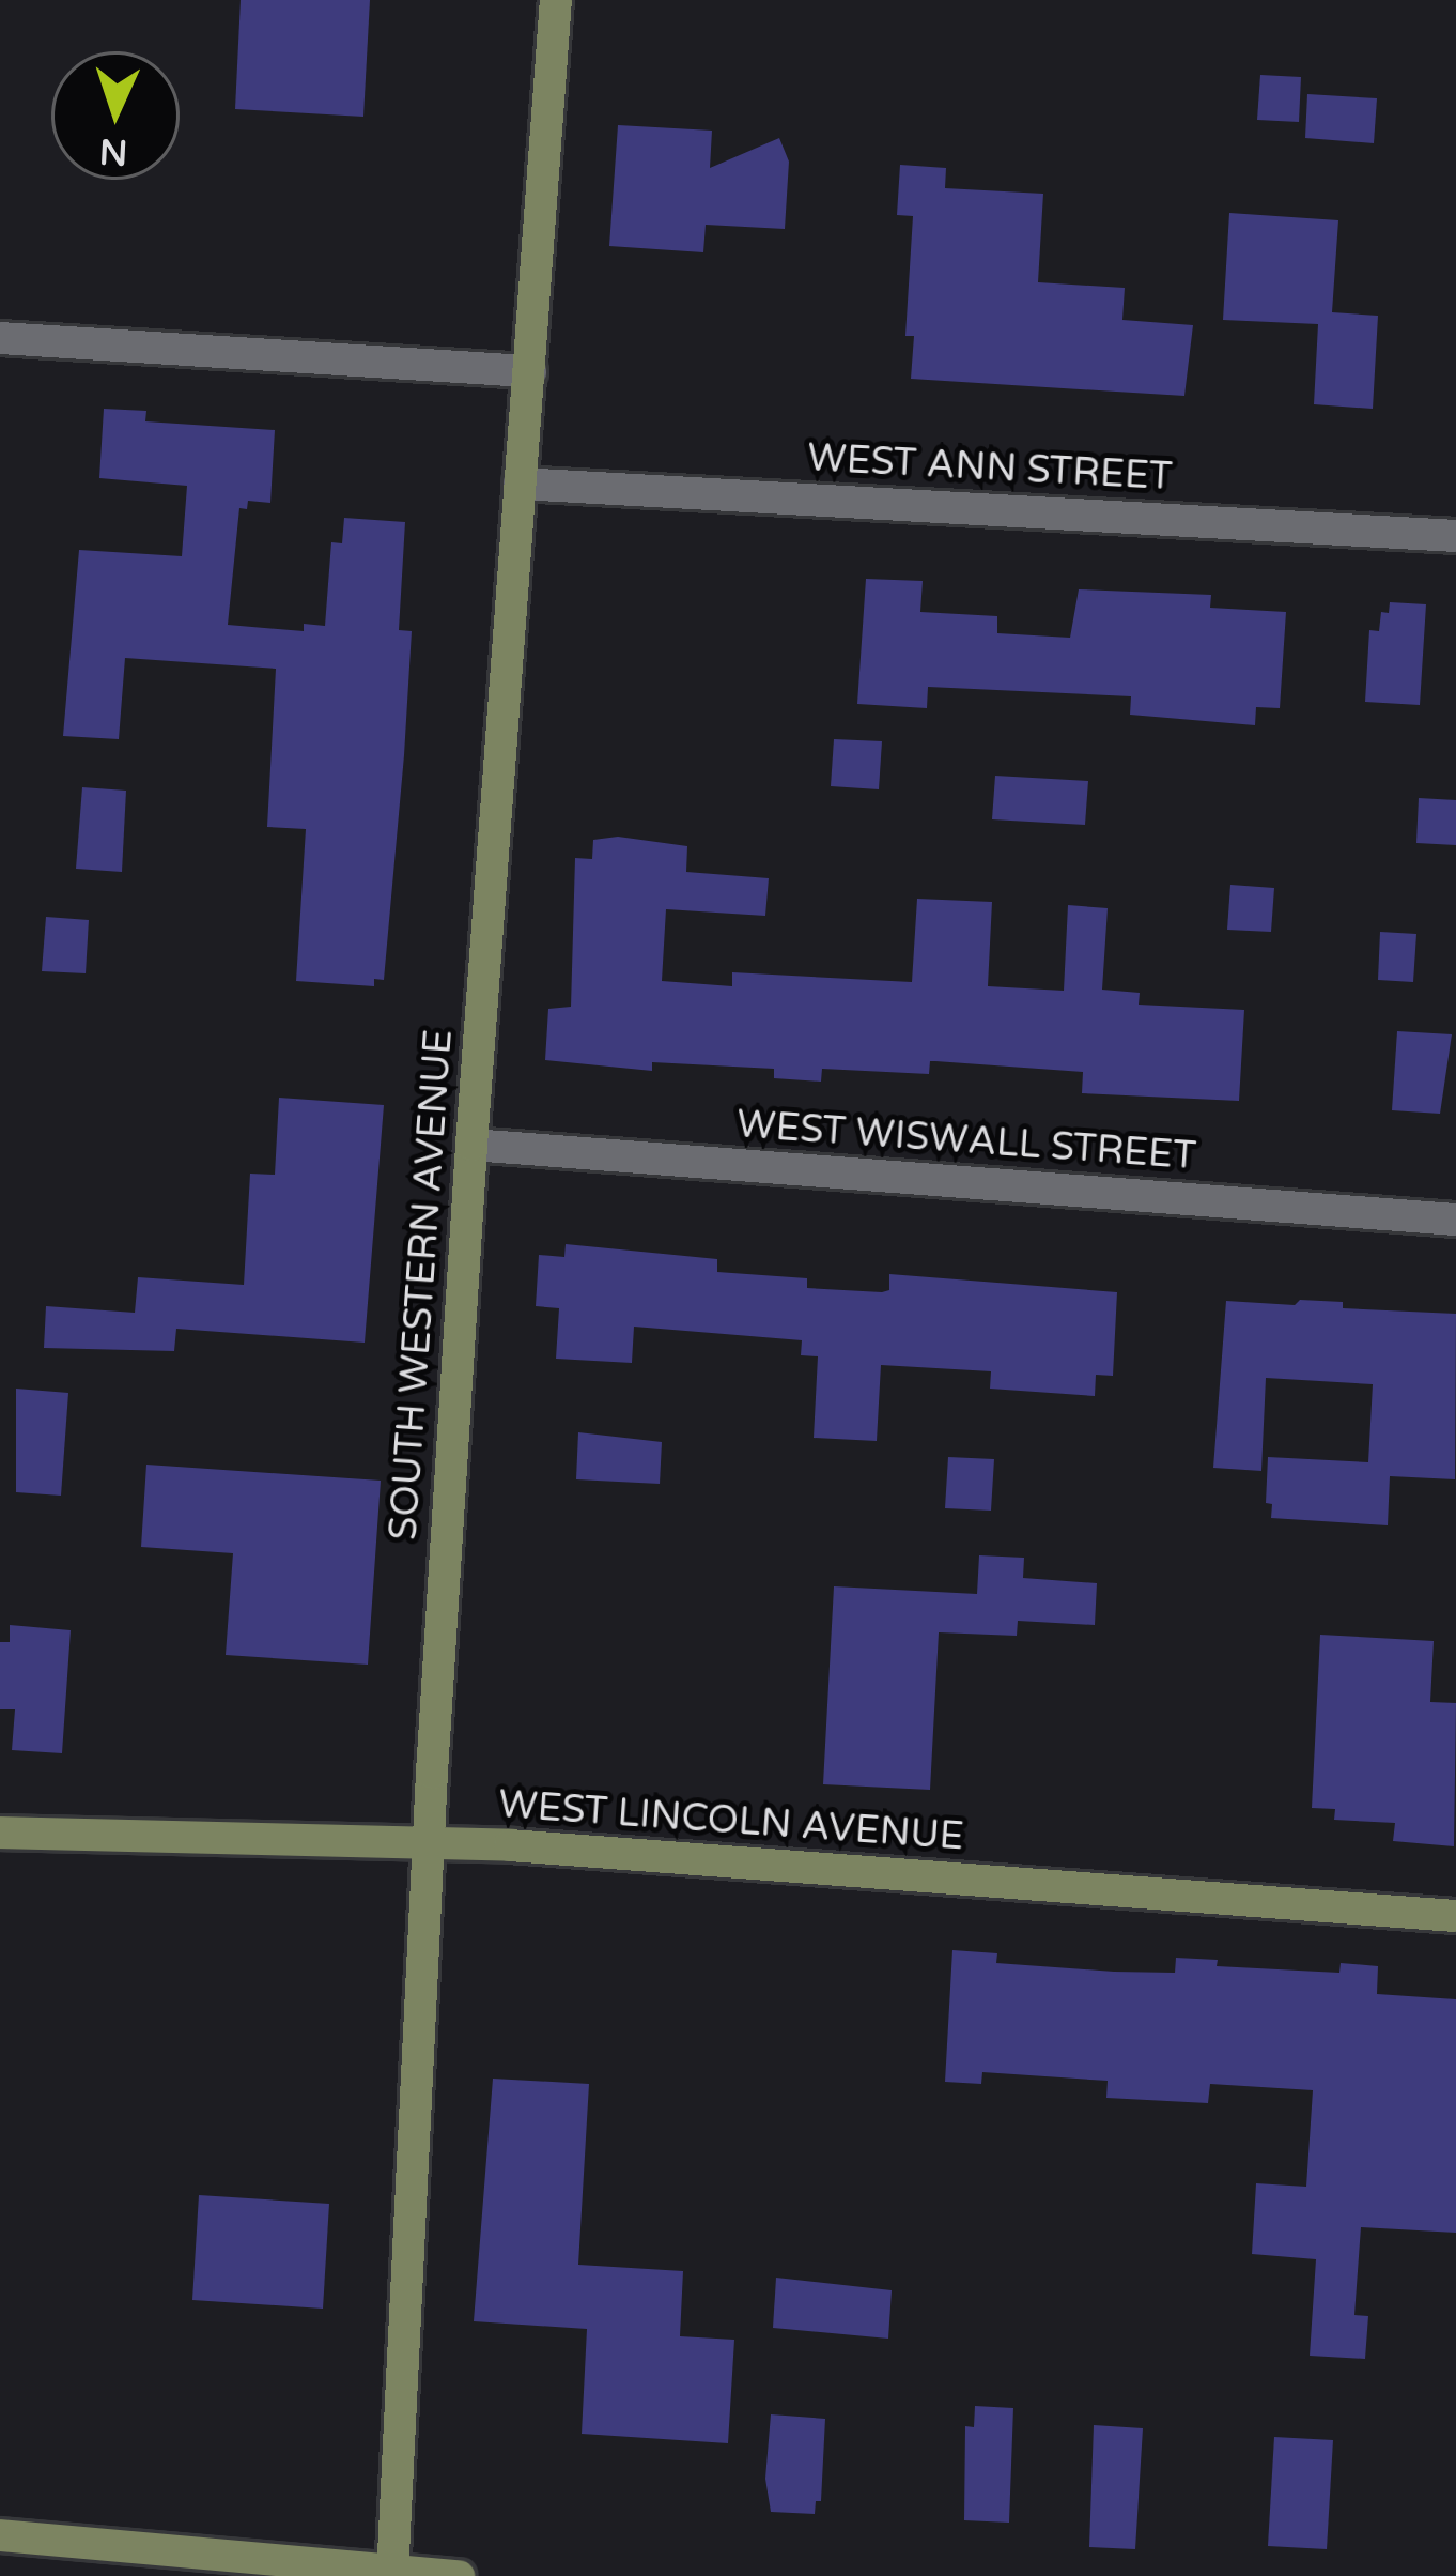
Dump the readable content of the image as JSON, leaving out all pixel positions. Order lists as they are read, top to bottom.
{
  "streets": {
    "main road": ["SOUTH WESTERN AVENUE", "WEST LINCOLN AVENUE"],
    "street": ["WEST ANN STREET", "WEST WISWALL STREET"]
  },
  "crossings": [
    ["WEST ANN STREET", "SOUTH WESTERN AVENUE"],
    ["WEST WISWALL STREET", "SOUTH WESTERN AVENUE"],
    ["SOUTH WESTERN AVENUE", "WEST LINCOLN AVENUE"]
  ],
  "north": "bottom"
}
